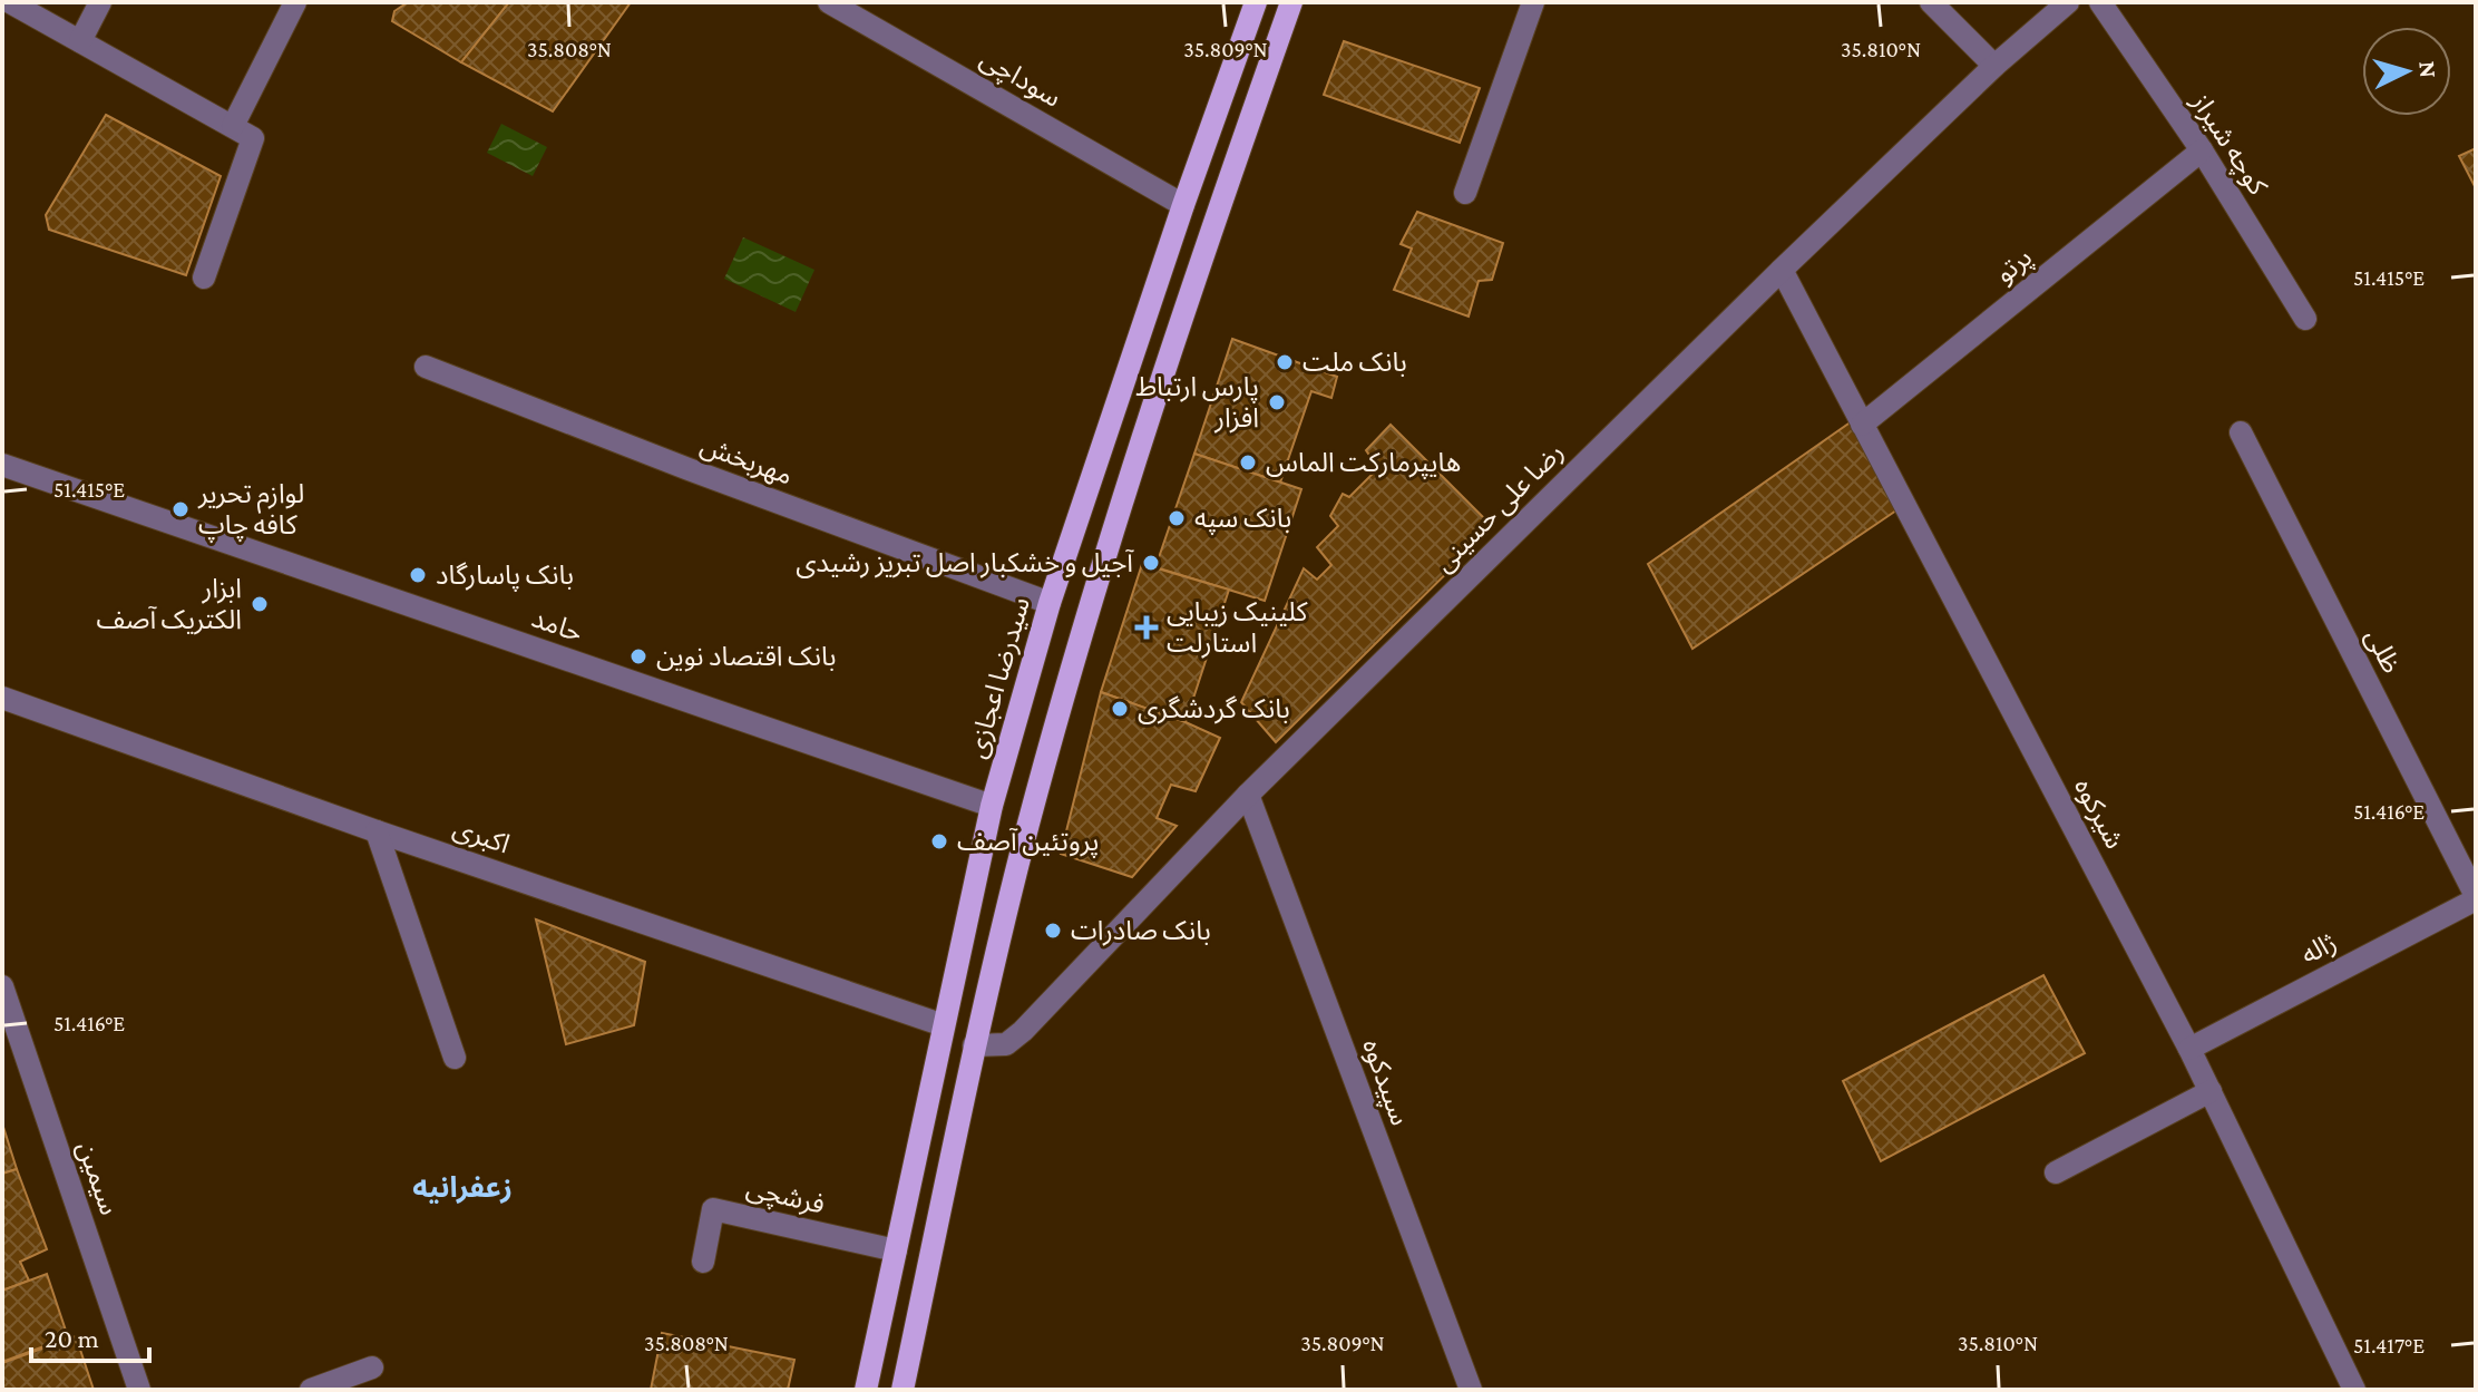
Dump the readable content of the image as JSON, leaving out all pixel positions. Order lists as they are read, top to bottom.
{
  "streets": {
    "main road": ["سیدرضا اعجازی"],
    "street": [
      "سوداچی",
      "کوچه شیراز",
      "پرتو",
      "مهربخش",
      "رضا علی حسینی",
      "حامد",
      "ظلی",
      "شیرکوه",
      "اکبری",
      "ژاله",
      "سپیدکوه",
      "سیمین",
      "فرشچی"
    ]
  },
  "crossings": [
    ["سوداچی", "سیدرضا اعجازی"],
    ["کوچه شیراز", "پرتو"],
    ["پرتو", "شیرکوه"],
    ["مهربخش", "سیدرضا اعجازی"],
    ["رضا علی حسینی", "شیرکوه"],
    ["رضا علی حسینی", "سپیدکوه"],
    ["حامد", "سیدرضا اعجازی"],
    ["ظلی", "ژاله"],
    ["سیدرضا اعجازی", "اکبری"],
    ["سیدرضا اعجازی", "فرشچی"],
    ["شیرکوه", "ژاله"]
  ],
  "districts": ["زعفرانیه"],
  "places": {
    "other": [
      "بانک ملت",
      "پارس ارتباط افزار",
      "هایپرمارکت الماس",
      "لوازم تحریر کافه چاپ",
      "بانک سپه",
      "آجیل و خشکبار اصل تبریز رشیدی",
      "بانک پاسارگاد",
      "ابزار الکتریک آصف",
      "بانک اقتصاد نوین",
      "بانک گردشگری",
      "پروتئین آصف",
      "بانک صادرات"
    ],
    "health": ["کلینیک زیبایی استارلت"]
  },
  "scale_bar": "20 m",
  "north": "right",
  "coordinates": [
    "35.808°N",
    "35.809°N",
    "35.810°N",
    "51.415°E",
    "51.416°E",
    "51.417°E"
  ]
}
